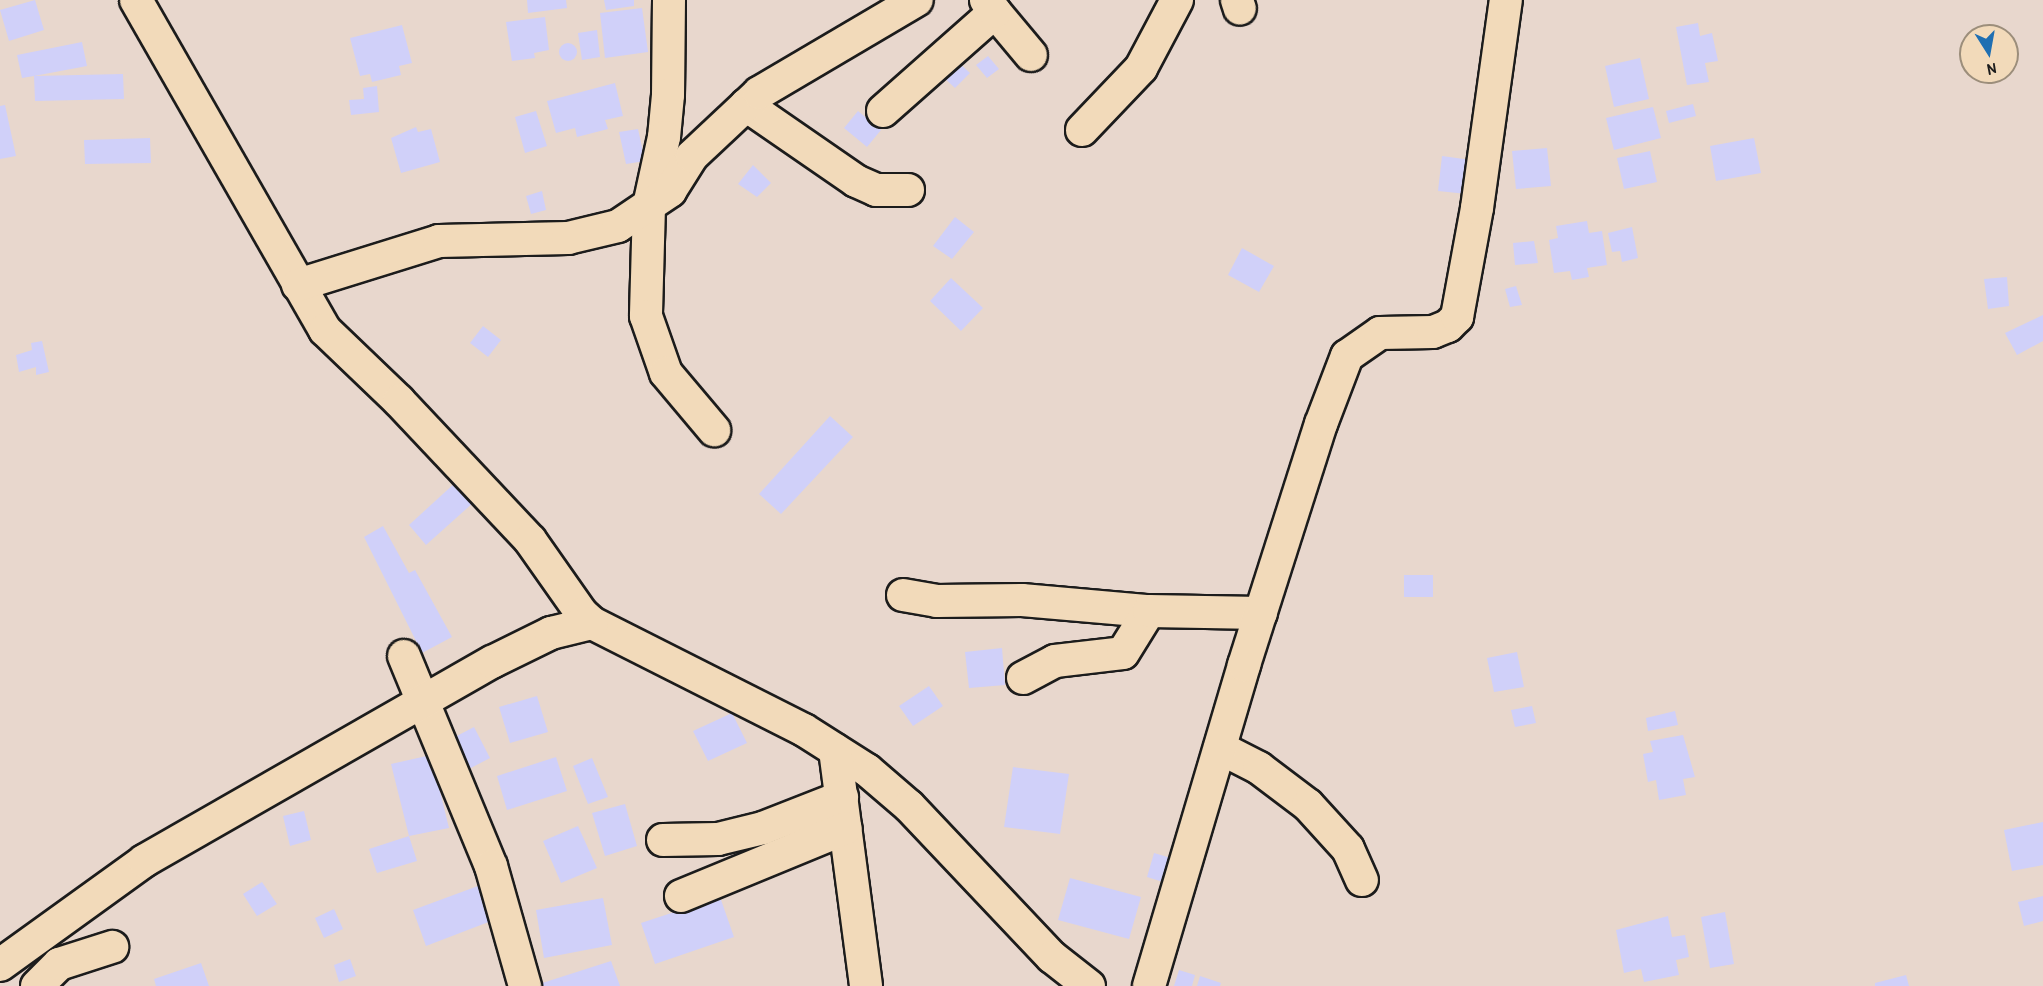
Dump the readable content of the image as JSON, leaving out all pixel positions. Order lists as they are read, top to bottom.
{
  "north": "bottom"
}
